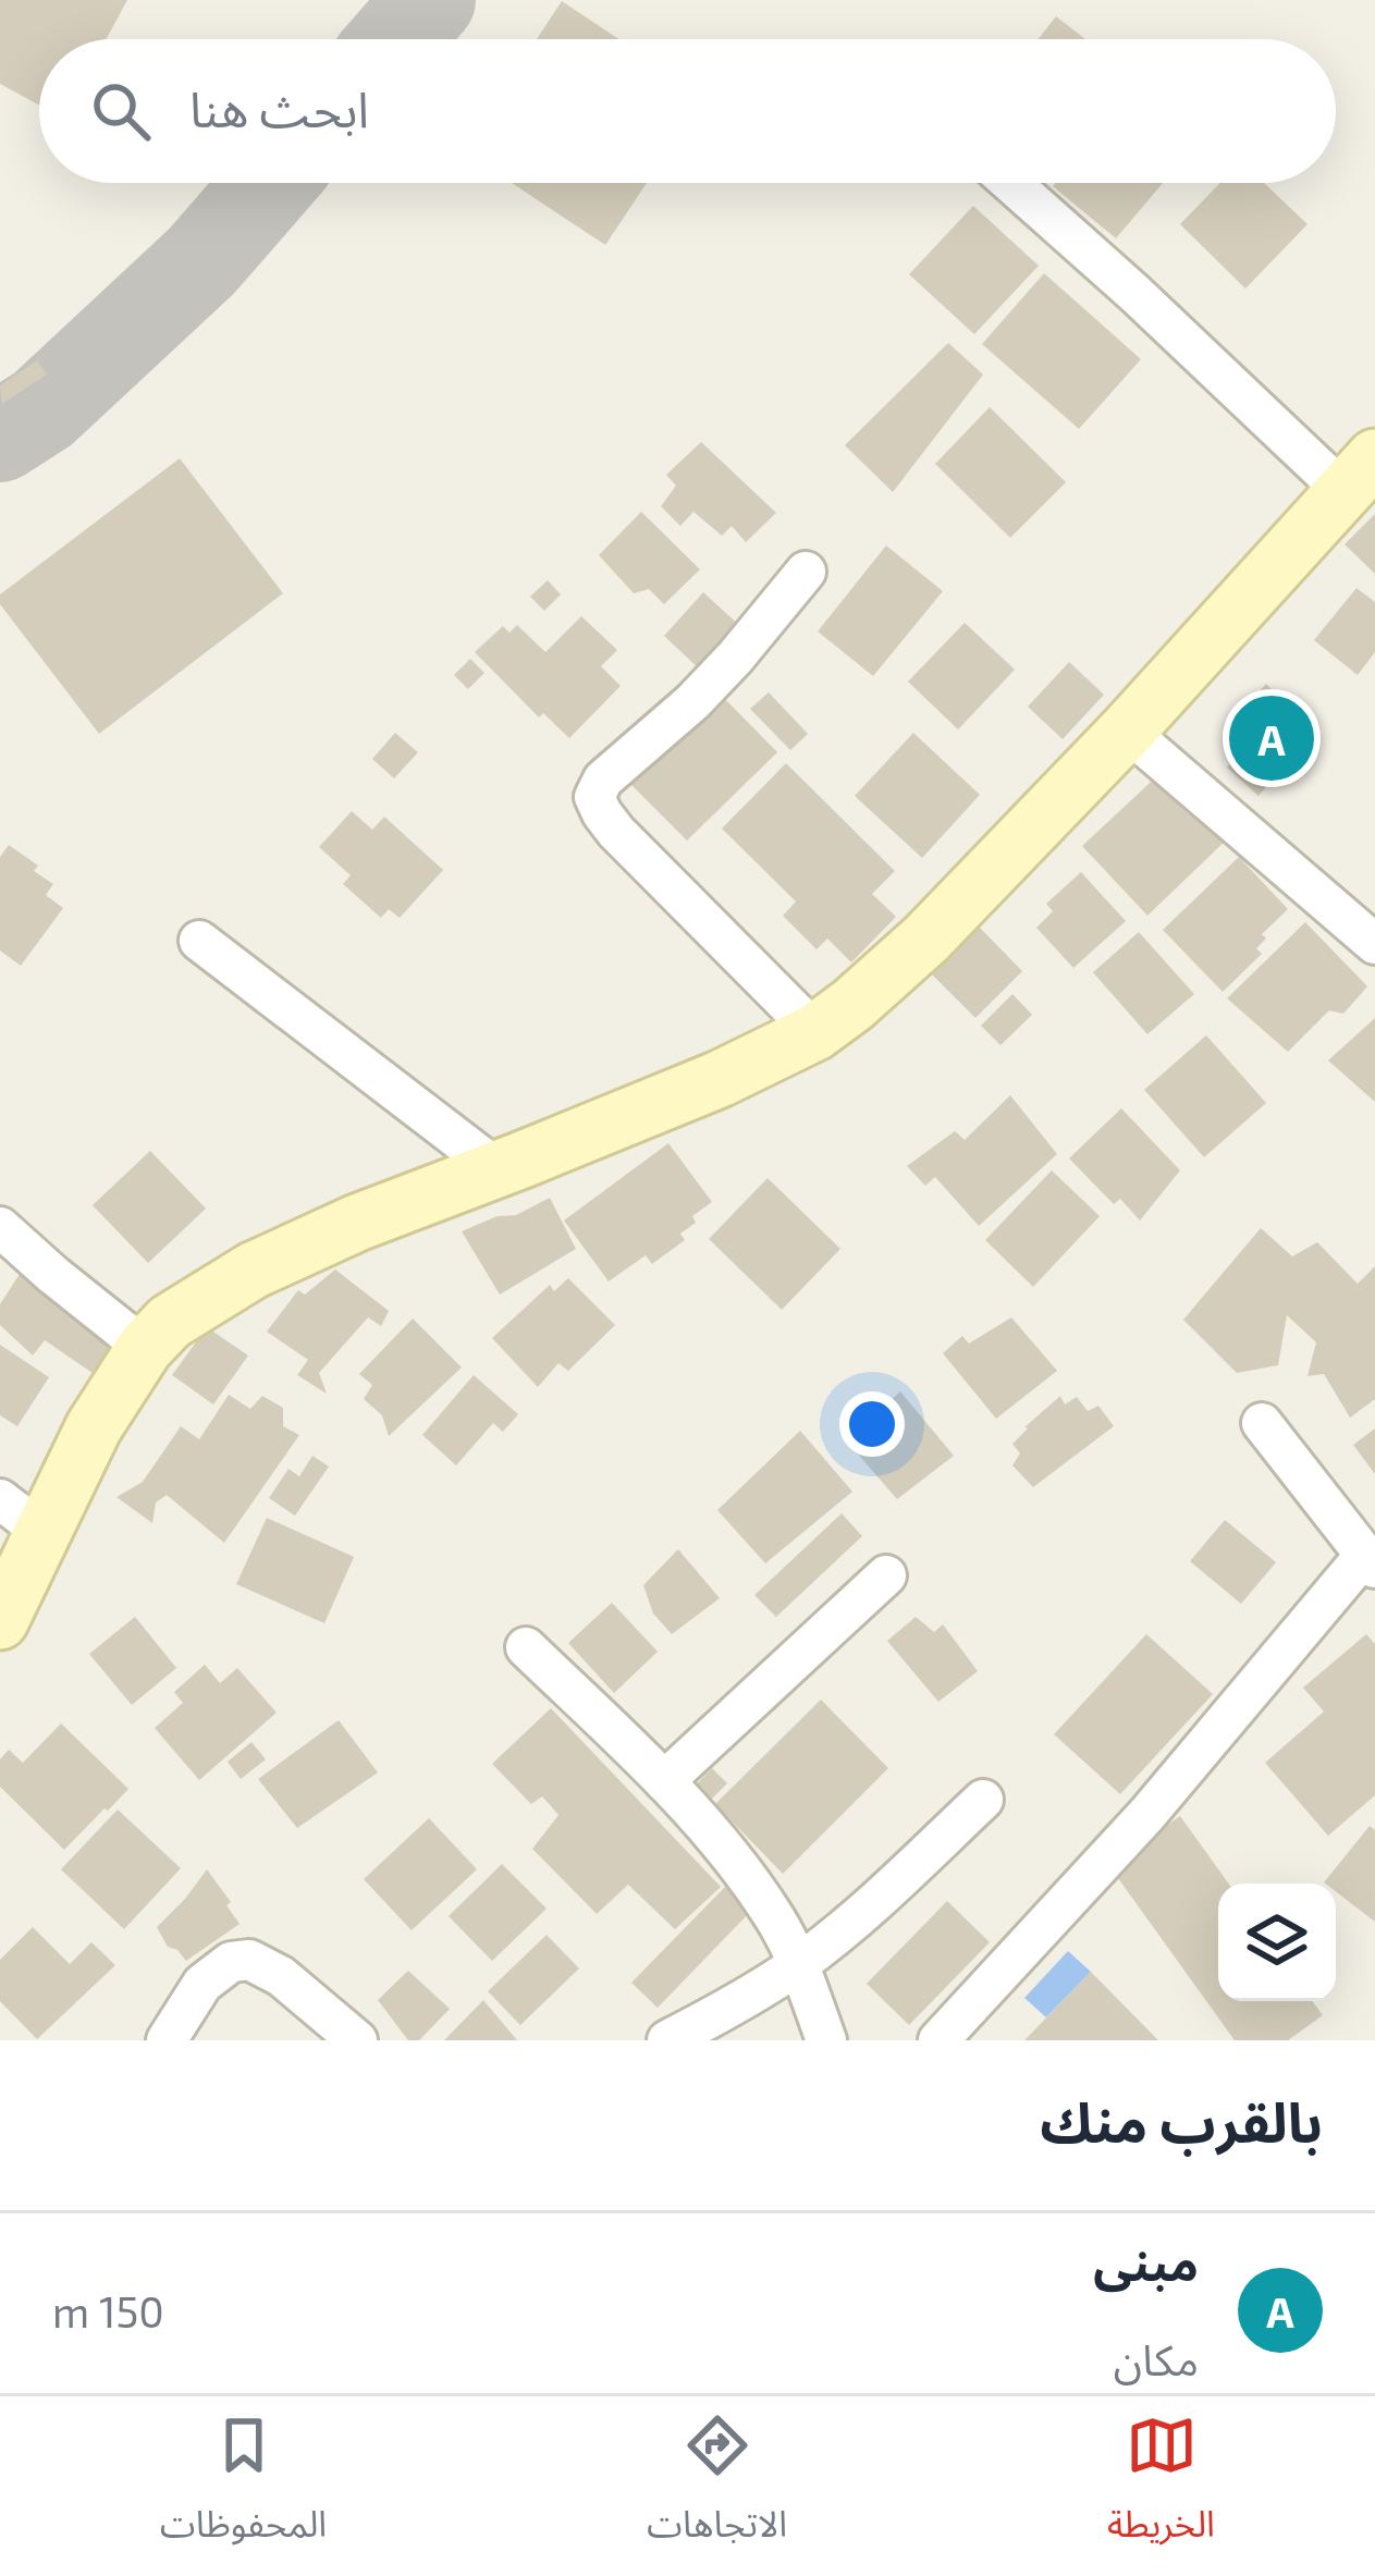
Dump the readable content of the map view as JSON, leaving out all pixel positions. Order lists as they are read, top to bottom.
{
  "page": {
    "search": "ابحث هنا",
    "pins": "A",
    "heading": "بالقرب منك",
    "list": [
      {
        "mark": "A",
        "name": "مبنى",
        "note": "مكان",
        "value": "150 m"
      }
    ],
    "nav": ["الخريطة", "الاتجاهات", "المحفوظات"]
  }
}
